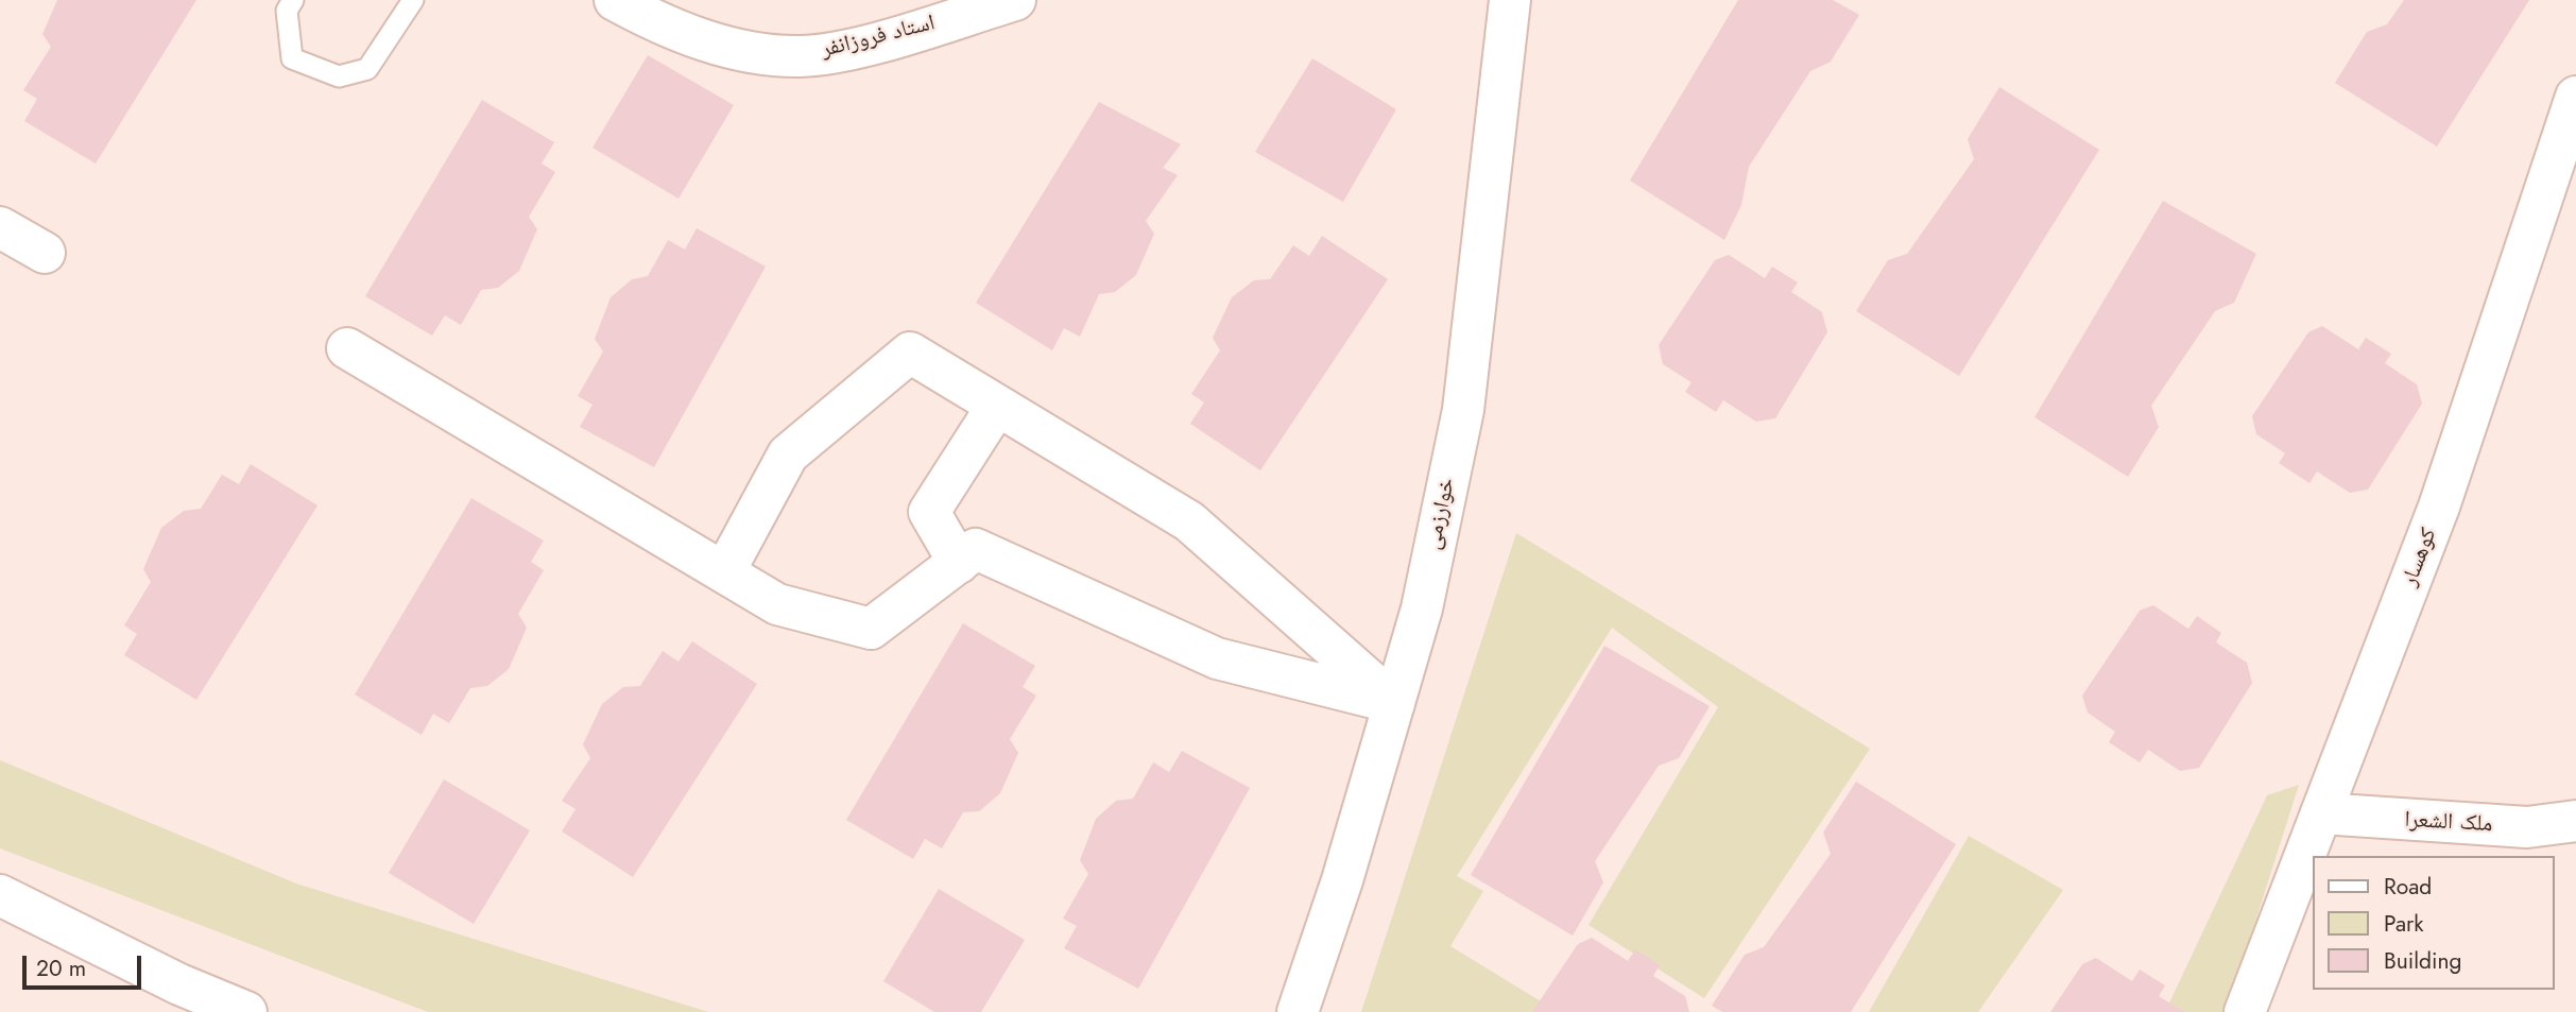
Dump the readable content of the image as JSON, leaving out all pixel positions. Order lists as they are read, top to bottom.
{
  "streets": {
    "street": [
      "استاد فروزانفر",
      "خوارزمی",
      "کوهسار",
      "ملک الشعرا"
    ]
  },
  "crossings": [
    ["کوهسار", "ملک الشعرا"]
  ],
  "legend": ["Road", "Park", "Building"],
  "scale_bar": "20 m"
}
